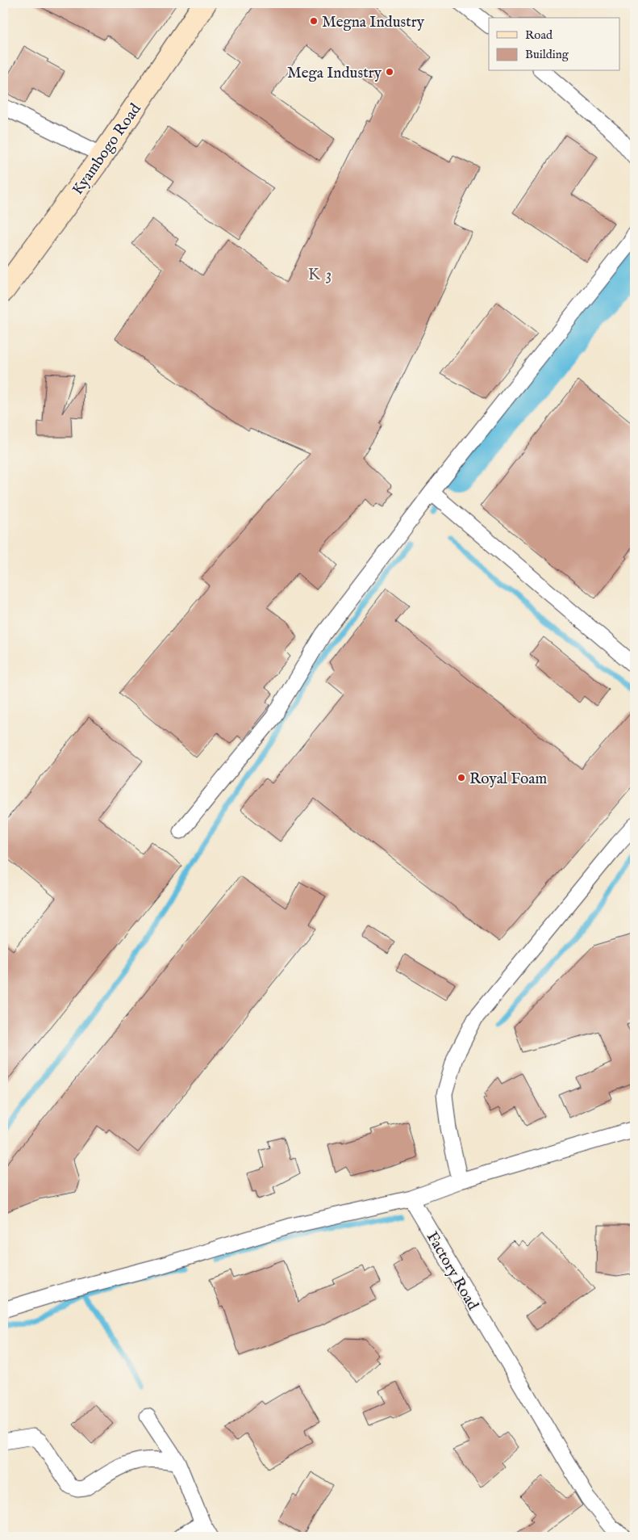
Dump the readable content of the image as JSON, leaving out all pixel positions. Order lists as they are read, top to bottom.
{
  "streets": {
    "street": ["Kyambogo Road", "Factory Road"]
  },
  "districts": ["K 3"],
  "places": ["Megna Industry", "Mega Industry", "Royal Foam"],
  "legend": ["Road", "Building"]
}
